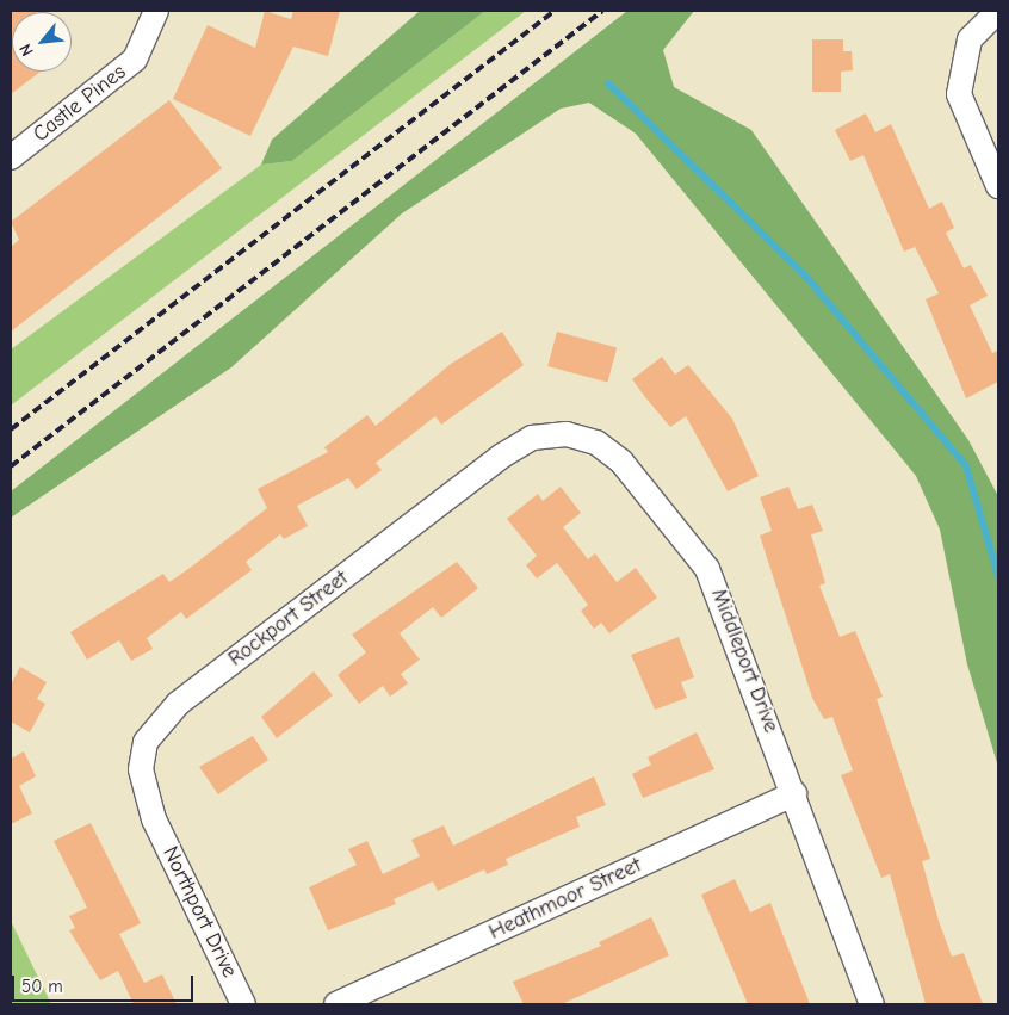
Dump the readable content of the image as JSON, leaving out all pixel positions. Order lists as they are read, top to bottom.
{
  "streets": {
    "street": [
      "Castle Pines",
      "Rockport Street",
      "Middleport Drive",
      "Heathmoor Street",
      "Northport Drive"
    ]
  },
  "crossings": [
    ["Rockport Street", "Middleport Drive"],
    ["Rockport Street", "Northport Drive"],
    ["Middleport Drive", "Heathmoor Street"]
  ],
  "scale_bar": "50 m",
  "north": "bottom left"
}
